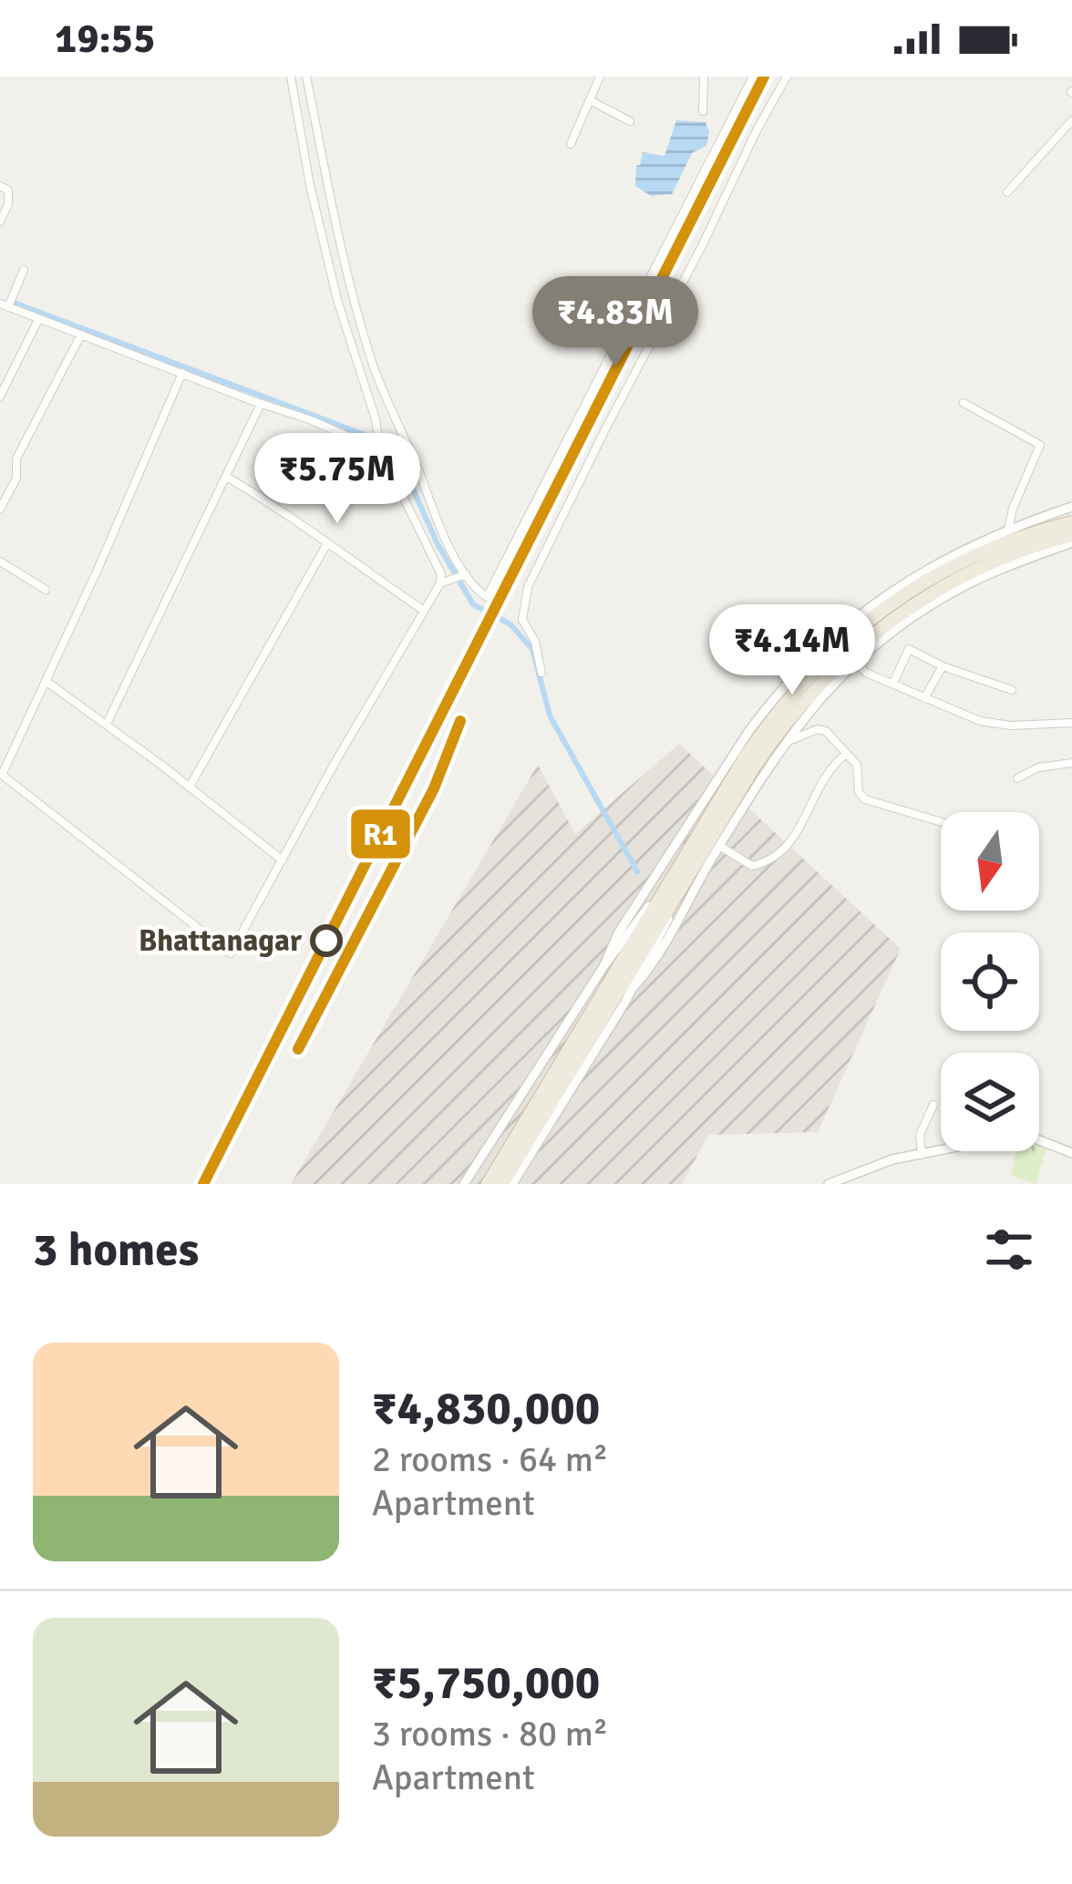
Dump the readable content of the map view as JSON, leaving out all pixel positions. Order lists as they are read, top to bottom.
{
  "places": ["Bhattanagar"],
  "lines": ["transit line R1"],
  "north": "bottom",
  "page": {
    "status": "19:55",
    "price": ["₹4.83M", "₹5.75M", "₹4.14M"],
    "heading": "3 homes",
    "list": [
      {
        "name": "₹4,830,000",
        "note": "2 rooms · 64 m² · Apartment"
      },
      {
        "name": "₹5,750,000",
        "note": "3 rooms · 80 m² · Apartment"
      }
    ]
  }
}
